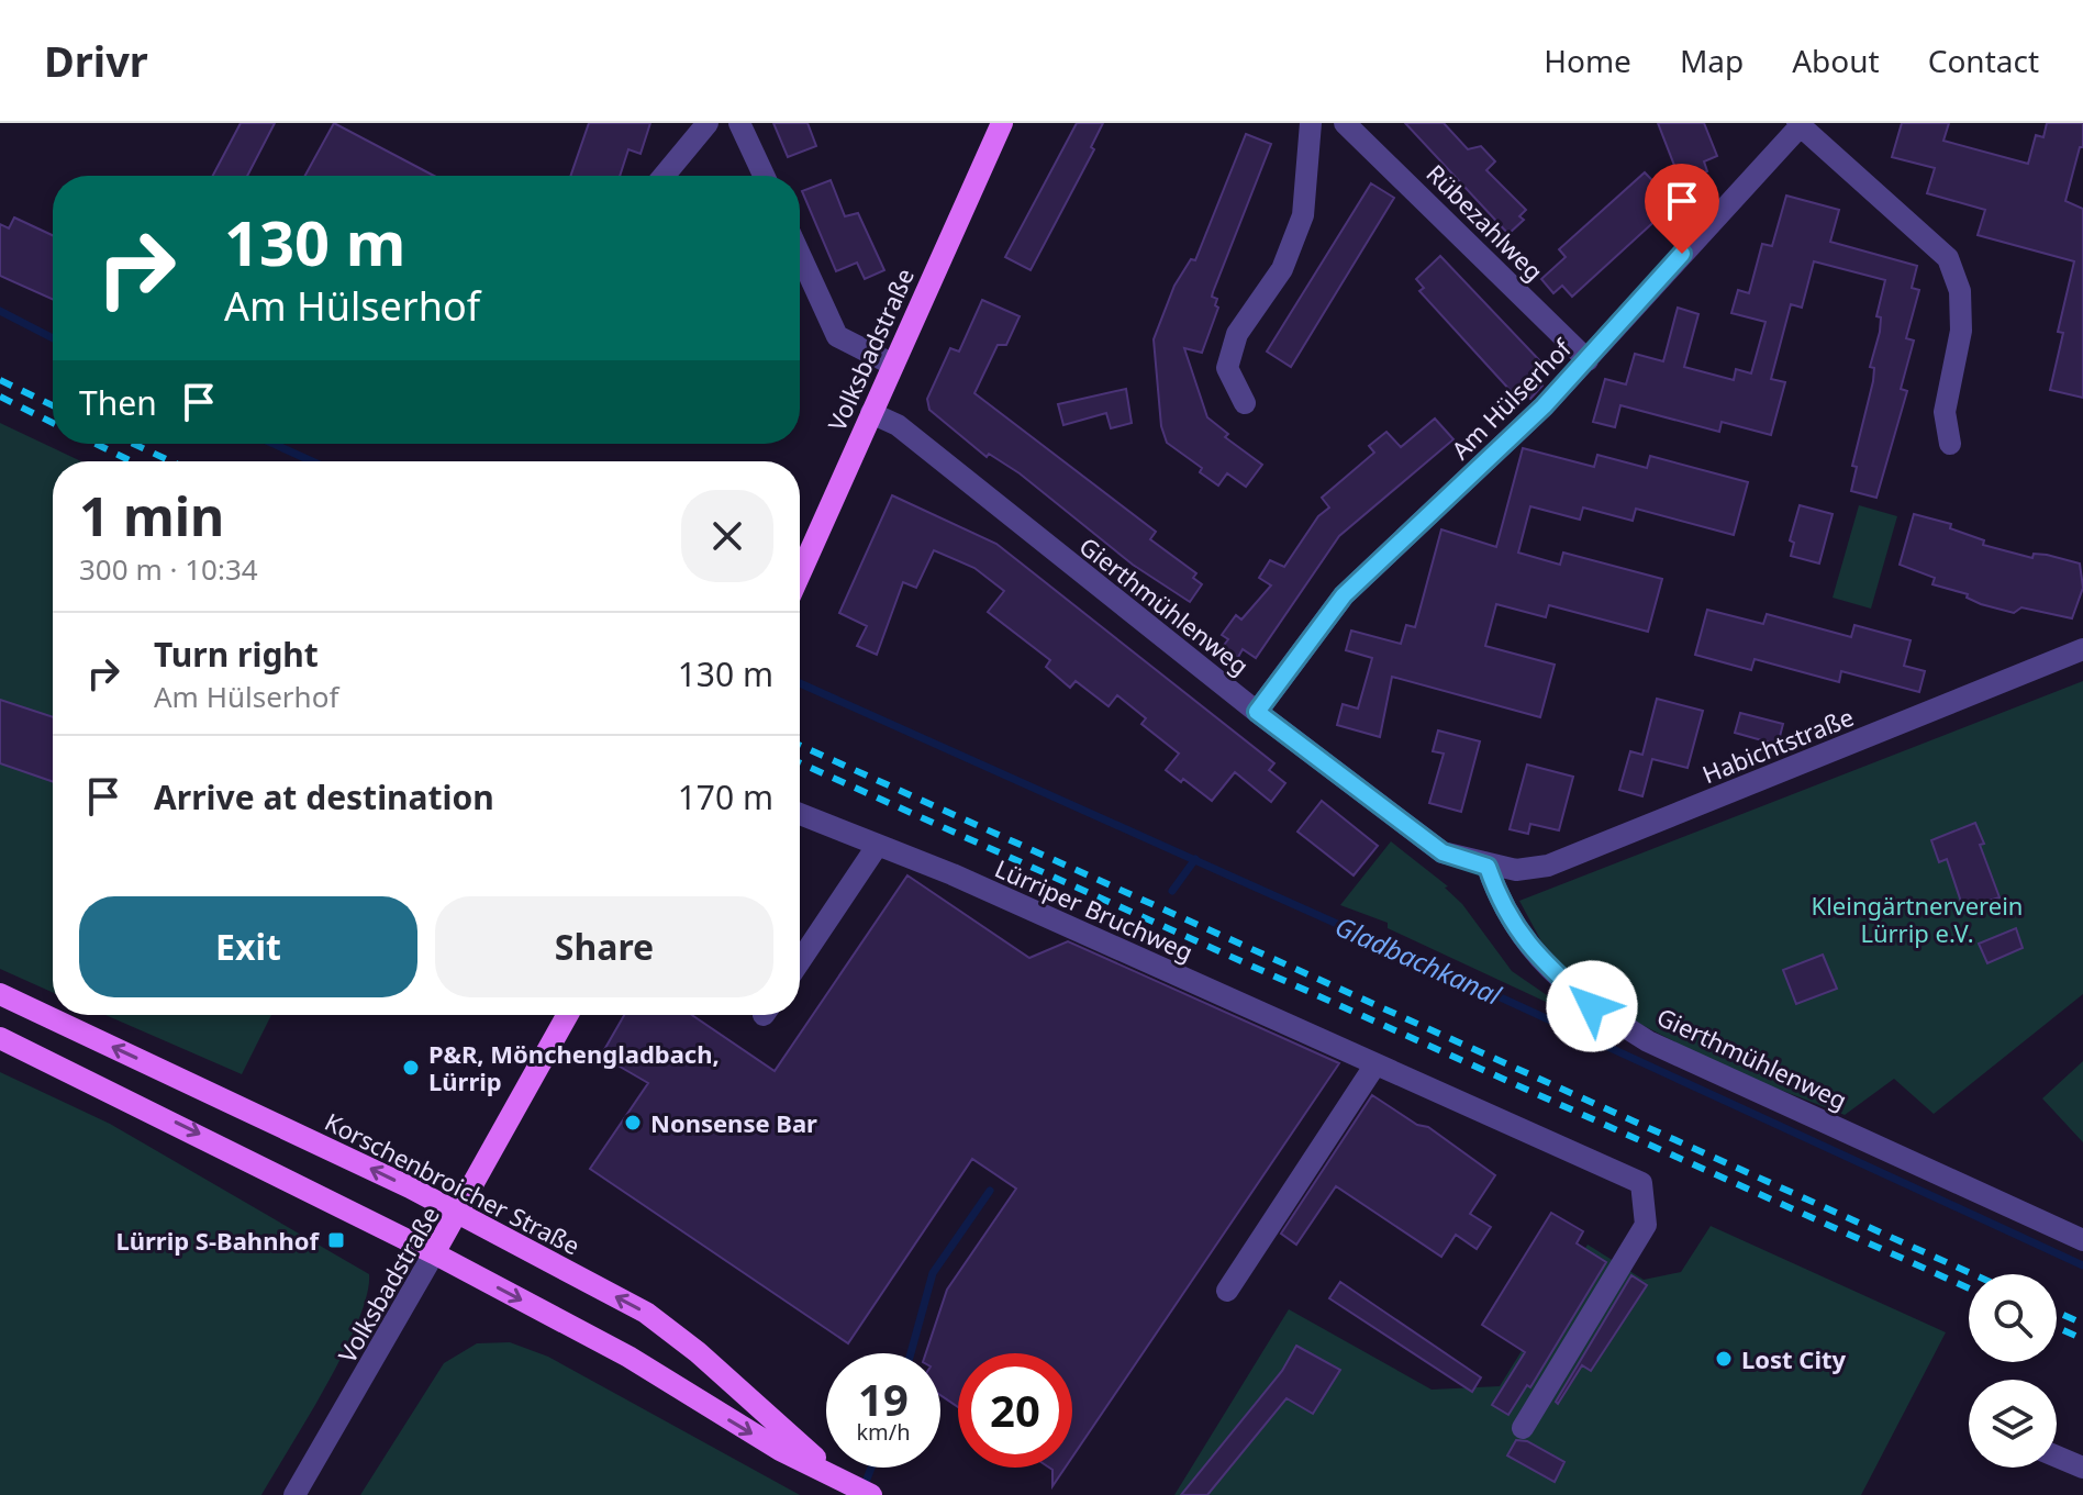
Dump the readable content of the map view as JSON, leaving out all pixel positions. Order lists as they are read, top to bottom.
{
  "streets": {
    "main road": ["Volksbadstraße", "Korschenbroicher Straße"],
    "street": [
      "Rübezahlweg",
      "Am Hülserhof",
      "Gierthmühlenweg",
      "Habichtstraße",
      "Lürriper Bruchweg"
    ]
  },
  "crossings": [
    ["Rübezahlweg", "Am Hülserhof"],
    ["Volksbadstraße", "Gierthmühlenweg"],
    ["Volksbadstraße", "Korschenbroicher Straße"],
    ["Am Hülserhof", "Gierthmühlenweg"],
    ["Gierthmühlenweg", "Habichtstraße"]
  ],
  "water": ["Gladbachkanal"],
  "parks": ["Kleingärtnerverein Lürrip e.V."],
  "places": {
    "other": ["P&R, Mönchengladbach, Lürrip", "Nonsense Bar", "Lost City"],
    "transit": ["Lürrip S-Bahnhof"]
  },
  "page": {
    "header": "Drivr",
    "nav": [
      "Home",
      "Map",
      "About",
      "Contact"
    ],
    "turn": ["130 m", "Am Hülserhof"],
    "then": "Then",
    "heading": ["1 min", "300 m · 10:34"],
    "list": [
      {
        "name": "Turn right",
        "note": "Am Hülserhof",
        "value": "130 m"
      },
      {
        "name": "Arrive at destination",
        "value": "170 m"
      }
    ],
    "buttons": ["Exit", "Share"],
    "speed": "19 km/h",
    "limit": "20"
  }
}
